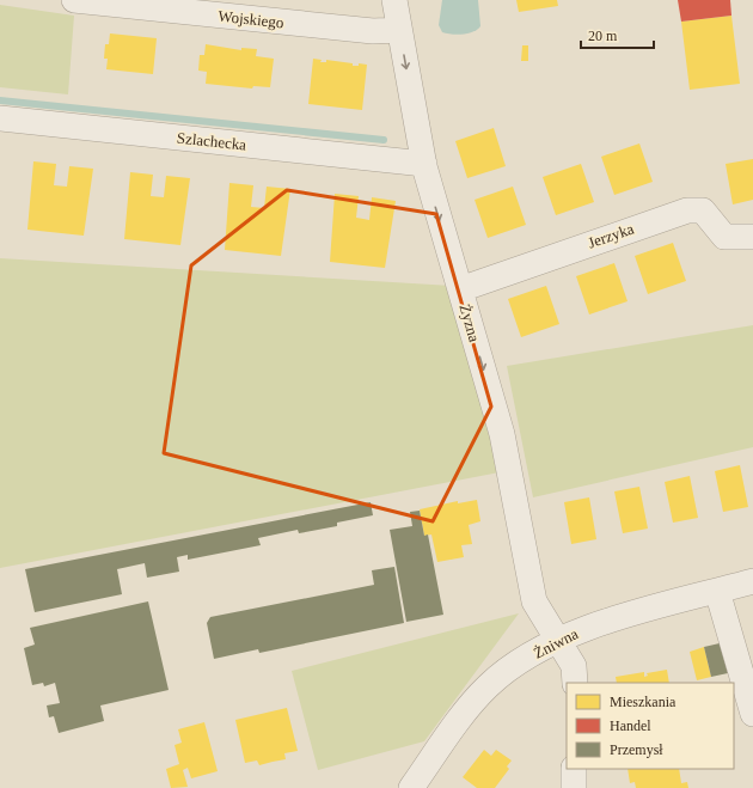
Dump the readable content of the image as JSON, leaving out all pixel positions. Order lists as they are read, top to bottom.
{
  "streets": {
    "street": [
      "Wojskiego",
      "Szlachecka",
      "Jerzyka",
      "Żyzna",
      "Żniwna"
    ]
  },
  "crossings": [
    ["Wojskiego", "Żyzna"],
    ["Szlachecka", "Żyzna"],
    ["Jerzyka", "Żyzna"],
    ["Żyzna", "Żniwna"]
  ],
  "one_way": ["Żyzna"],
  "legend": ["Mieszkania", "Handel", "Przemysł"],
  "scale_bar": "20 m"
}
